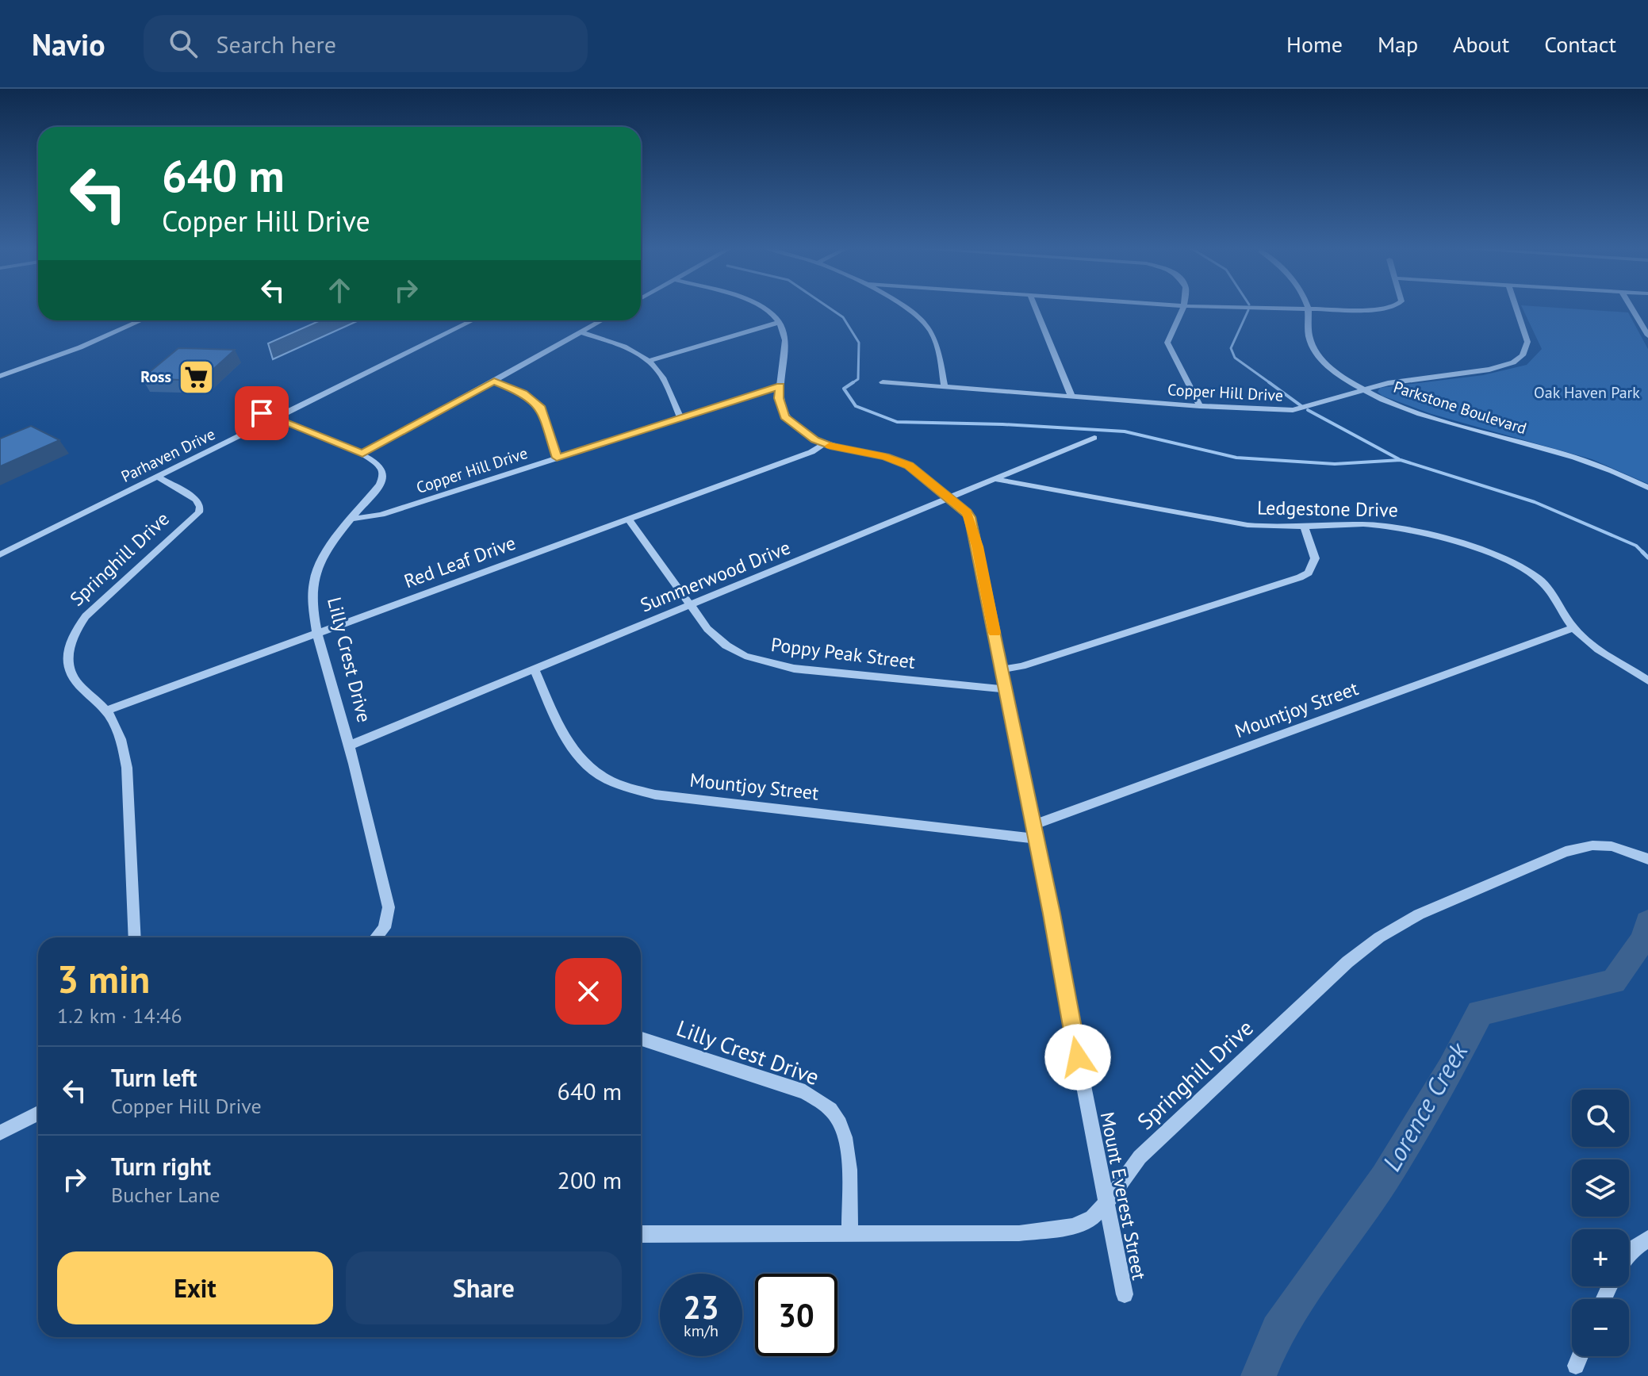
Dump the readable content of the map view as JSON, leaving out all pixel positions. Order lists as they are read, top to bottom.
{
  "streets": {
    "street": [
      "Copper Hill Drive",
      "Parkstone Boulevard",
      "Parhaven Drive",
      "Ledgestone Drive",
      "Springhill Drive",
      "Red Leaf Drive",
      "Summerwood Drive",
      "Poppy Peak Street",
      "Lilly Crest Drive",
      "Mountjoy Street",
      "Mount Everest Street"
    ]
  },
  "crossings": [
    ["Copper Hill Drive", "Parkstone Boulevard"],
    ["Copper Hill Drive", "Lilly Crest Drive"],
    ["Copper Hill Drive", "Mount Everest Street"],
    ["Parhaven Drive", "Springhill Drive"],
    ["Parhaven Drive", "Lilly Crest Drive"],
    ["Ledgestone Drive", "Summerwood Drive"],
    ["Ledgestone Drive", "Mountjoy Street"],
    ["Springhill Drive", "Red Leaf Drive"],
    ["Springhill Drive", "Lilly Crest Drive"],
    ["Springhill Drive", "Mount Everest Street"],
    ["Red Leaf Drive", "Poppy Peak Street"],
    ["Red Leaf Drive", "Lilly Crest Drive"],
    ["Red Leaf Drive", "Mount Everest Street"],
    ["Summerwood Drive", "Poppy Peak Street"],
    ["Summerwood Drive", "Lilly Crest Drive"],
    ["Summerwood Drive", "Mountjoy Street"],
    ["Summerwood Drive", "Mount Everest Street"],
    ["Poppy Peak Street", "Mount Everest Street"],
    ["Mountjoy Street", "Mount Everest Street"]
  ],
  "water": ["Lorence Creek"],
  "parks": ["Oak Haven Park"],
  "places": {
    "supermarket": ["Ross"]
  },
  "page": {
    "header": "Navio",
    "search": "Search here",
    "nav": [
      "Home",
      "Map",
      "About",
      "Contact"
    ],
    "turn": ["640 m", "Copper Hill Drive"],
    "heading": ["3 min", "1.2 km · 14:46"],
    "list": [
      {
        "name": "Turn left",
        "note": "Copper Hill Drive",
        "value": "640 m"
      },
      {
        "name": "Turn right",
        "note": "Bucher Lane",
        "value": "200 m"
      }
    ],
    "map_buttons": ["+", "−"],
    "buttons": ["Exit", "Share"],
    "speed": "23 km/h",
    "limit": "30"
  }
}
